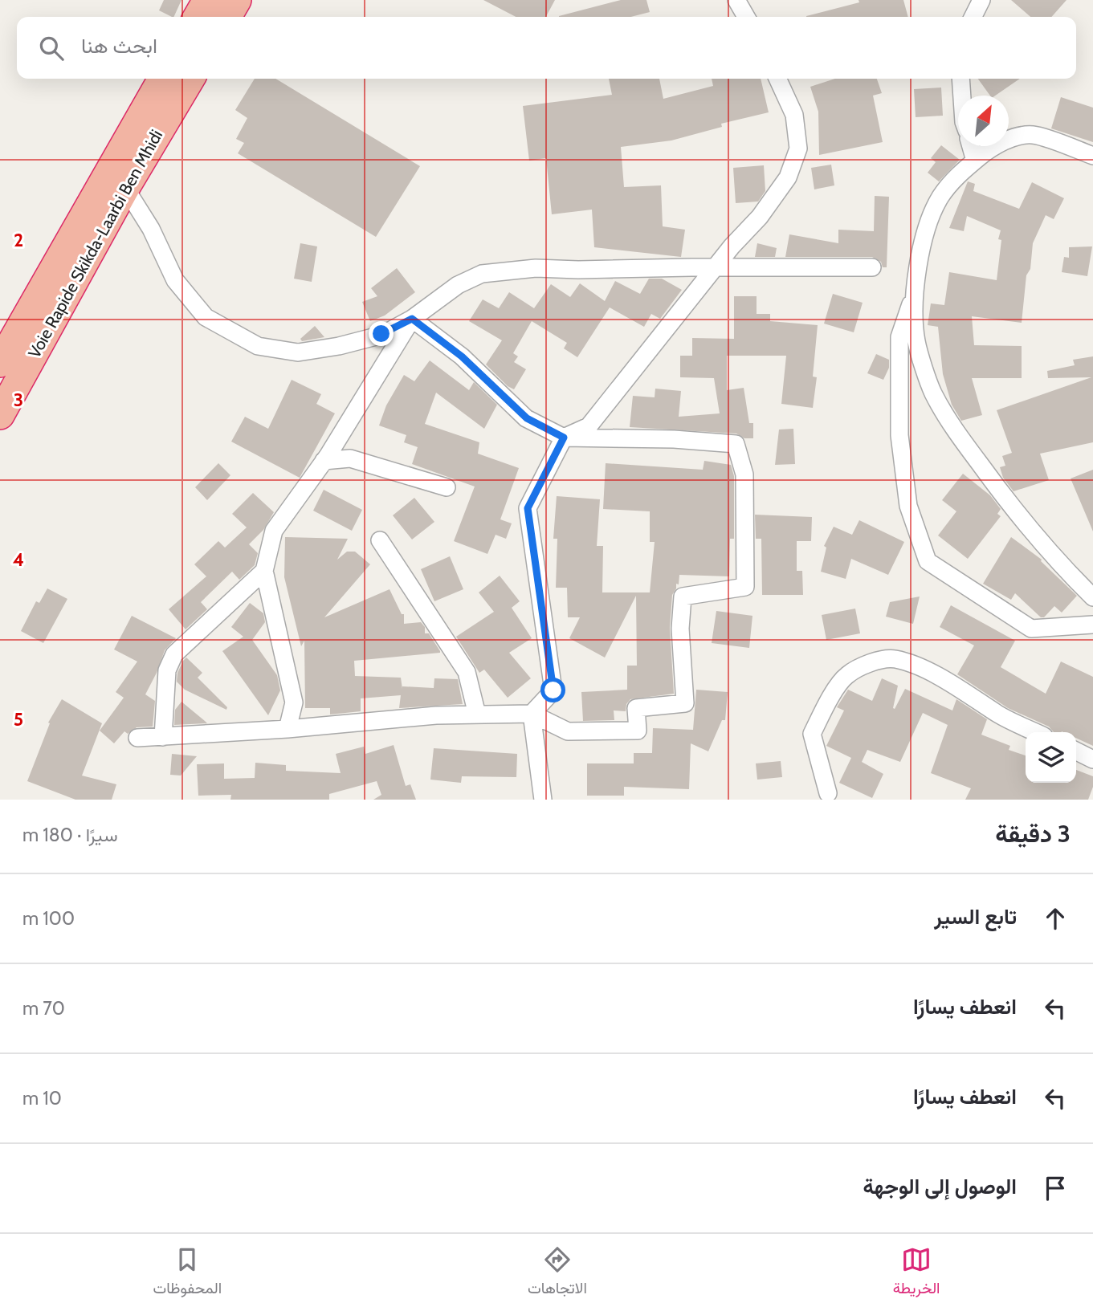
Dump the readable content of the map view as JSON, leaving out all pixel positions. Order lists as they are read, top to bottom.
{
  "streets": {
    "highway": ["Voie Rapide Skikda-Laarbi Ben Mhidi"]
  },
  "north": "top right",
  "page": {
    "search": "ابحث هنا",
    "heading": ["3 دقيقة", "سيرًا · 180 m"],
    "list": [
      ["تابع السير", "100 m"],
      ["انعطف يسارًا", "70 m"],
      ["انعطف يسارًا", "10 m"],
      "الوصول إلى الوجهة"
    ],
    "nav": ["الخريطة", "الاتجاهات", "المحفوظات"]
  },
  "grid": {
    "rows": [
      "2",
      "3",
      "4",
      "5"
    ]
  }
}
